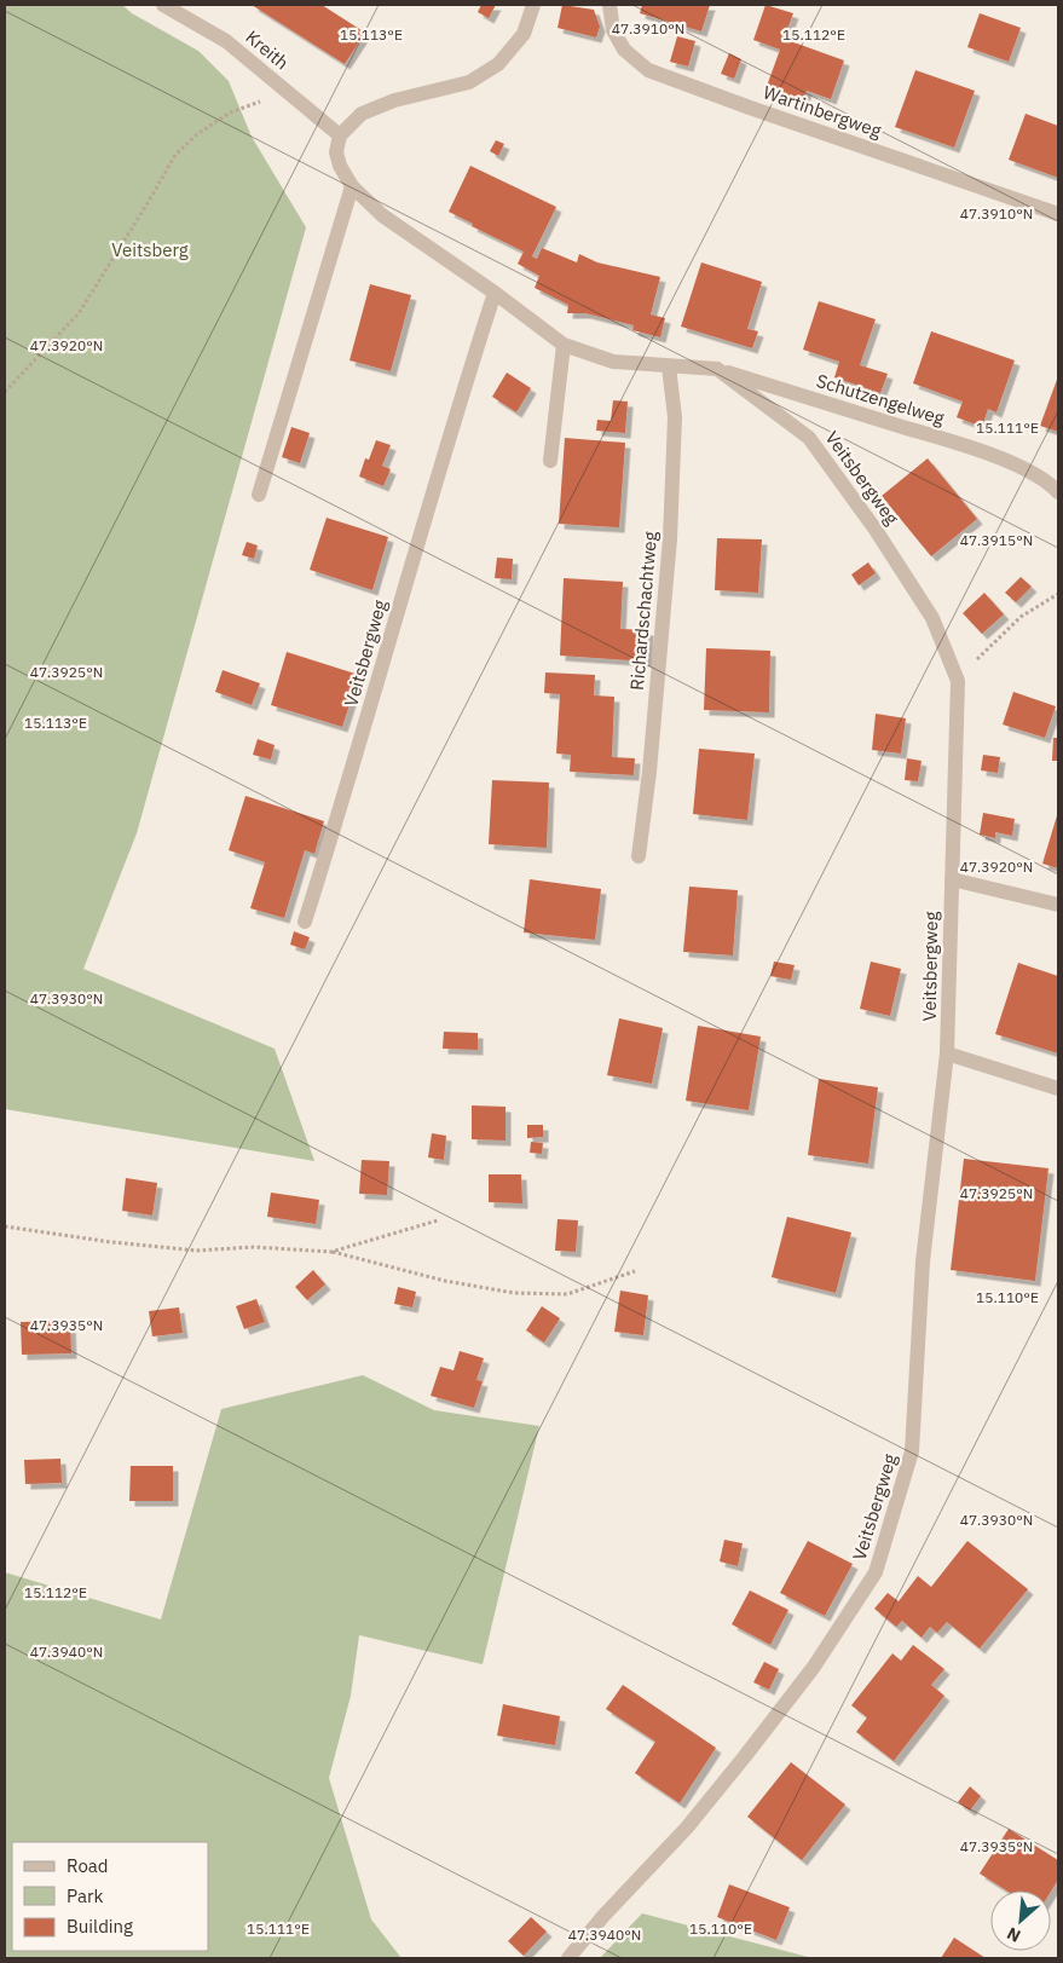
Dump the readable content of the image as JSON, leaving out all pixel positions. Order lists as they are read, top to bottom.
{
  "streets": {
    "street": [
      "Kreith",
      "Wartinbergweg",
      "Schutzengelweg",
      "Veitsbergweg",
      "Richardschachtweg"
    ]
  },
  "crossings": [
    ["Schutzengelweg", "Veitsbergweg"]
  ],
  "parks": ["Veitsberg"],
  "legend": ["Road", "Park", "Building"],
  "north": "bottom left",
  "coordinates": [
    "47.3910°N",
    "15.113°E",
    "15.112°E",
    "47.3920°N",
    "15.111°E",
    "47.3915°N",
    "47.3925°N",
    "47.3930°N",
    "15.110°E",
    "47.3935°N",
    "47.3940°N"
  ]
}
